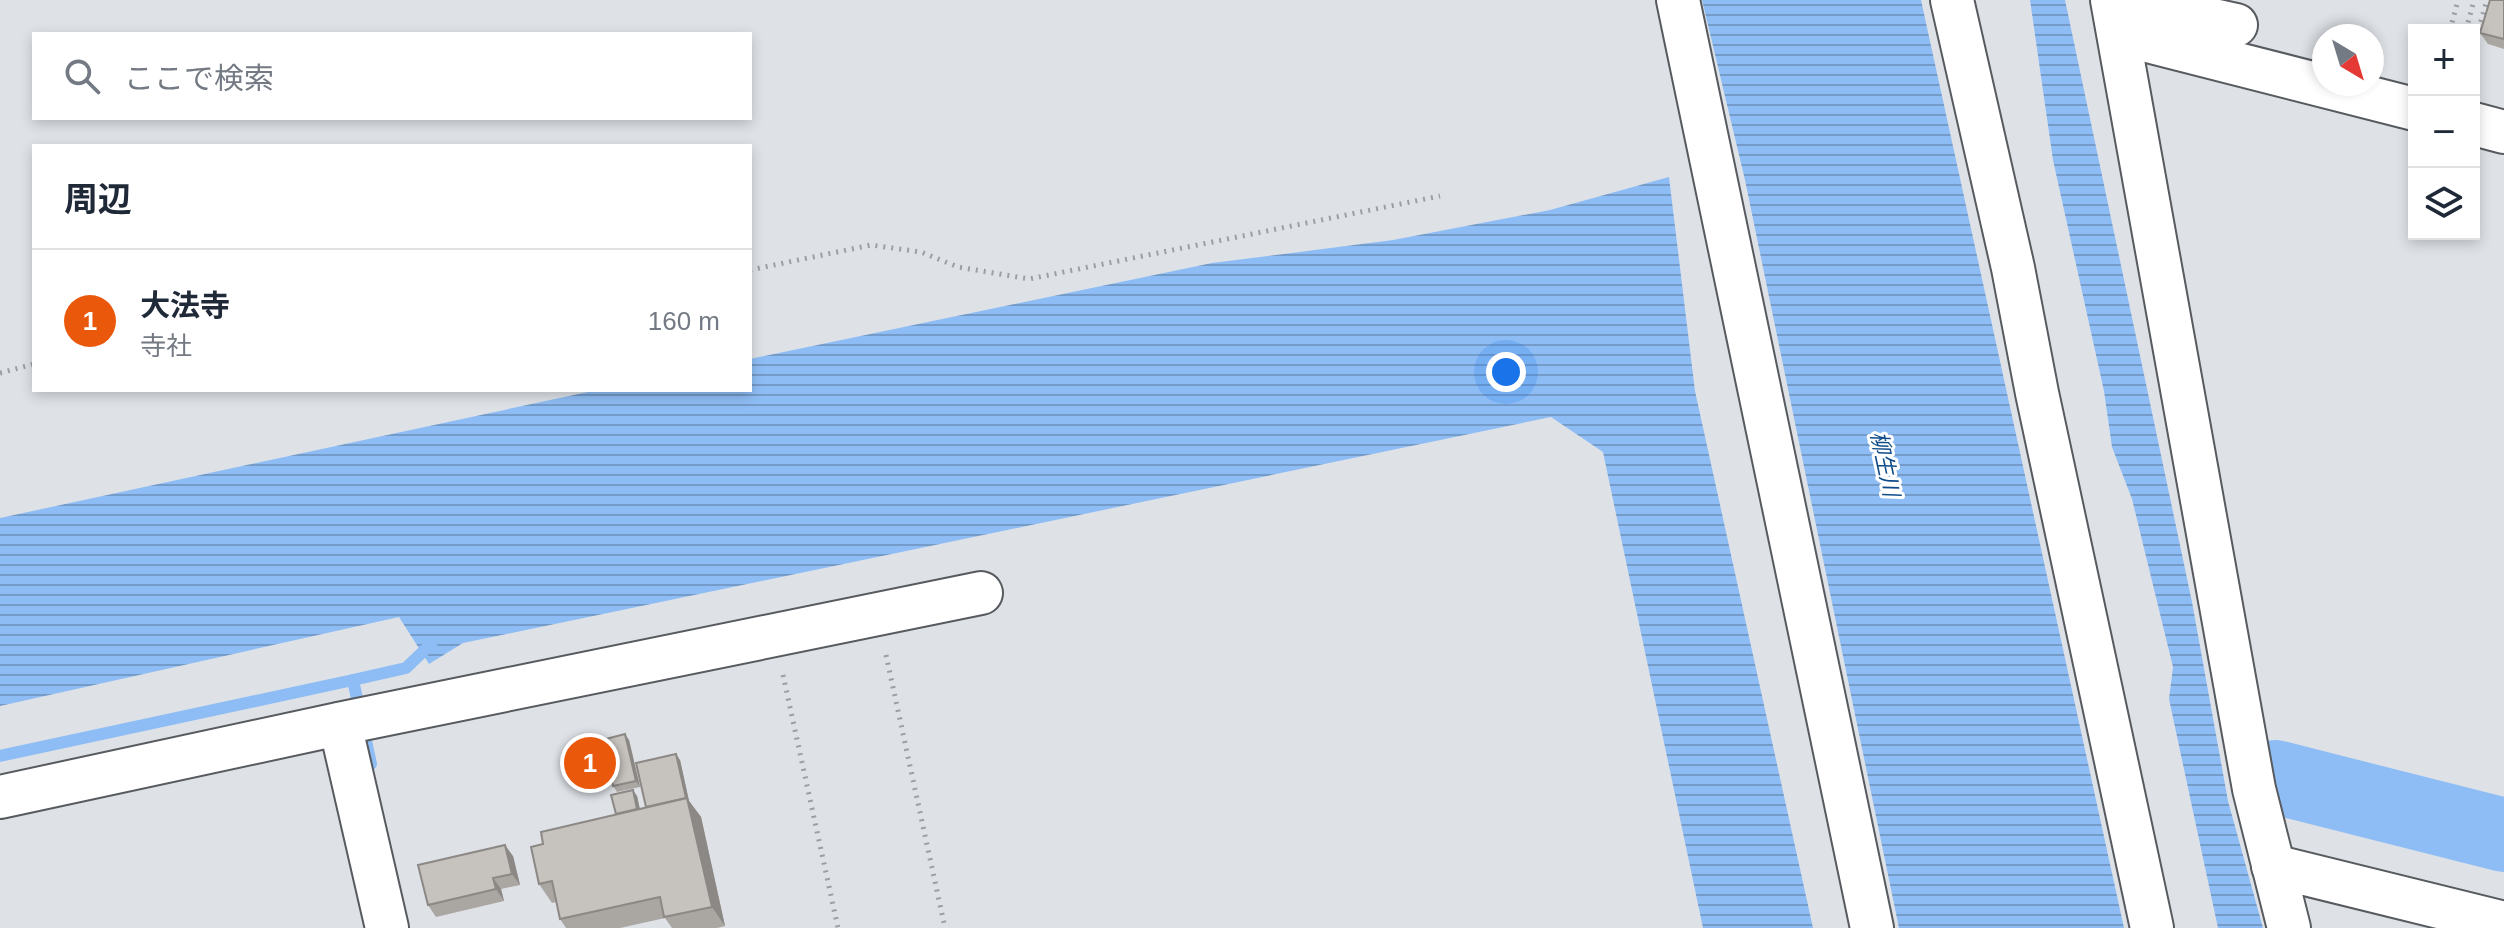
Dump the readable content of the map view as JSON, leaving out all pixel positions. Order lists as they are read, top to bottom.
{
  "water": ["柳生川"],
  "north": "bottom right",
  "page": {
    "map_buttons": ["+", "−"],
    "search": "ここで検索",
    "heading": "周辺",
    "list": [
      {
        "mark": "1",
        "name": "大法寺",
        "note": "寺社",
        "value": "160 m"
      }
    ],
    "pins": "1"
  }
}
